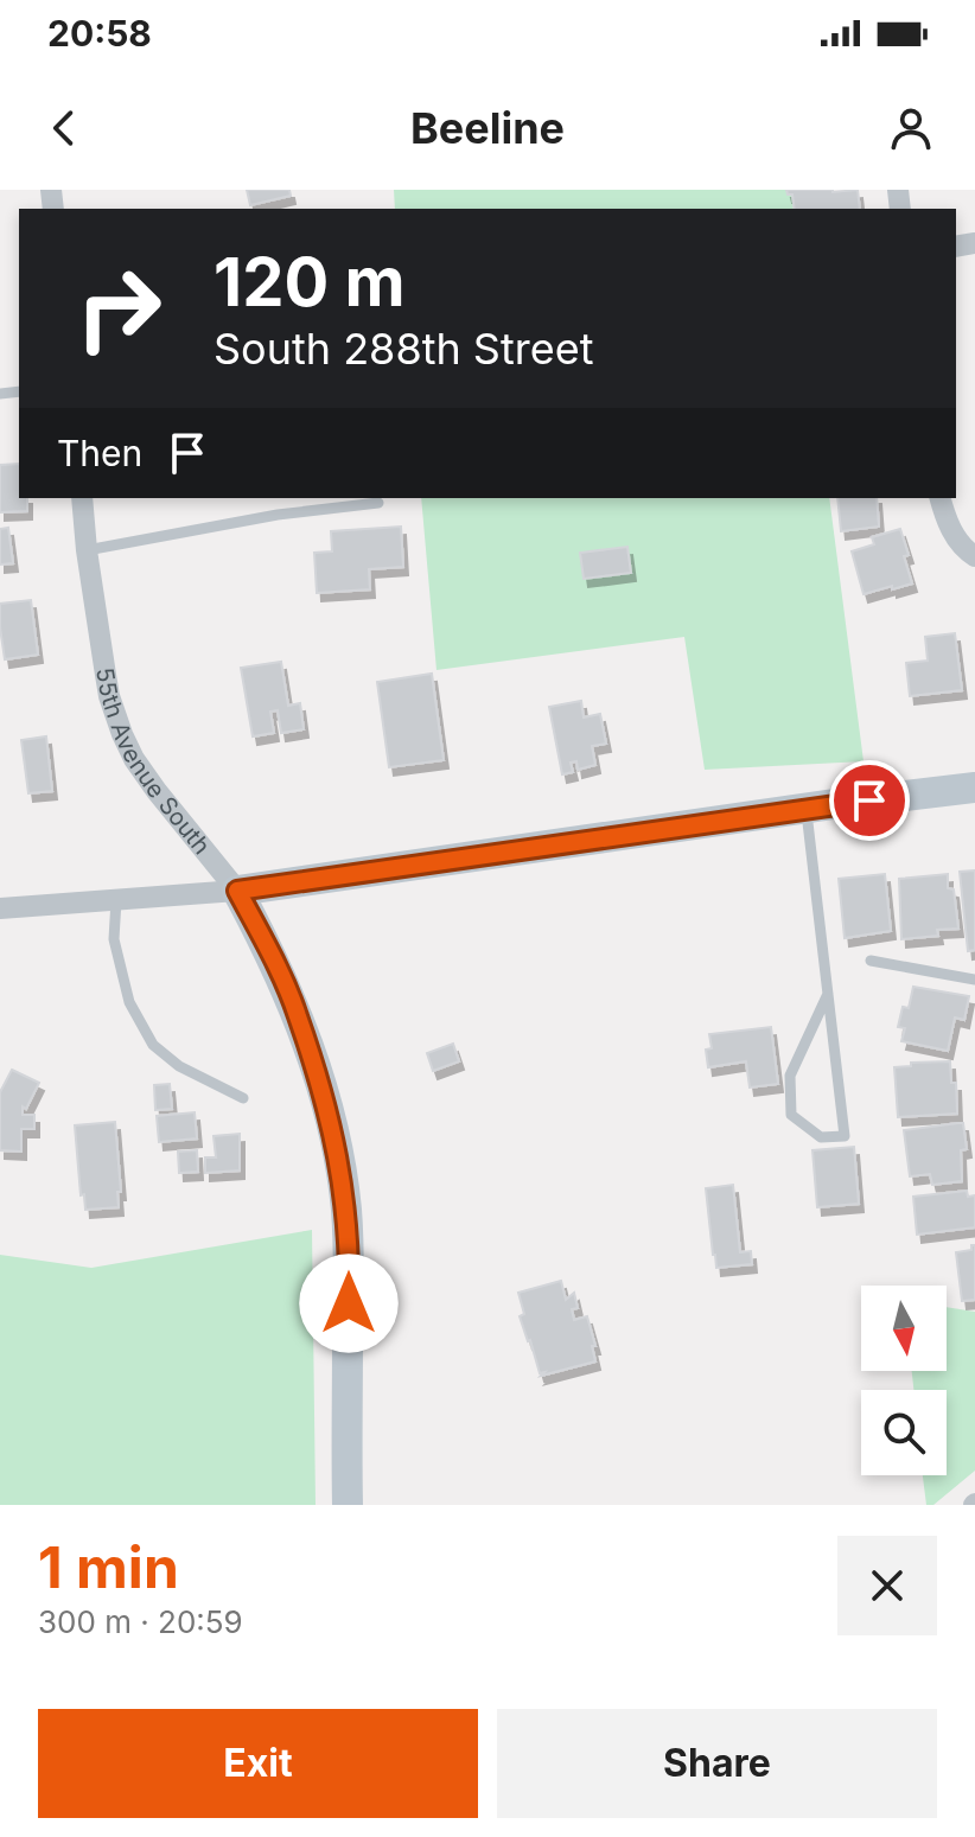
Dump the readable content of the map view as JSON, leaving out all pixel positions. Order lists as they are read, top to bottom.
{
  "streets": {
    "street": ["55th Avenue South"]
  },
  "north": "bottom",
  "page": {
    "status": "20:58",
    "header": "Beeline",
    "turn": ["120 m", "South 288th Street"],
    "then": "Then",
    "heading": ["1 min", "300 m · 20:59"],
    "buttons": ["Exit", "Share"]
  }
}
